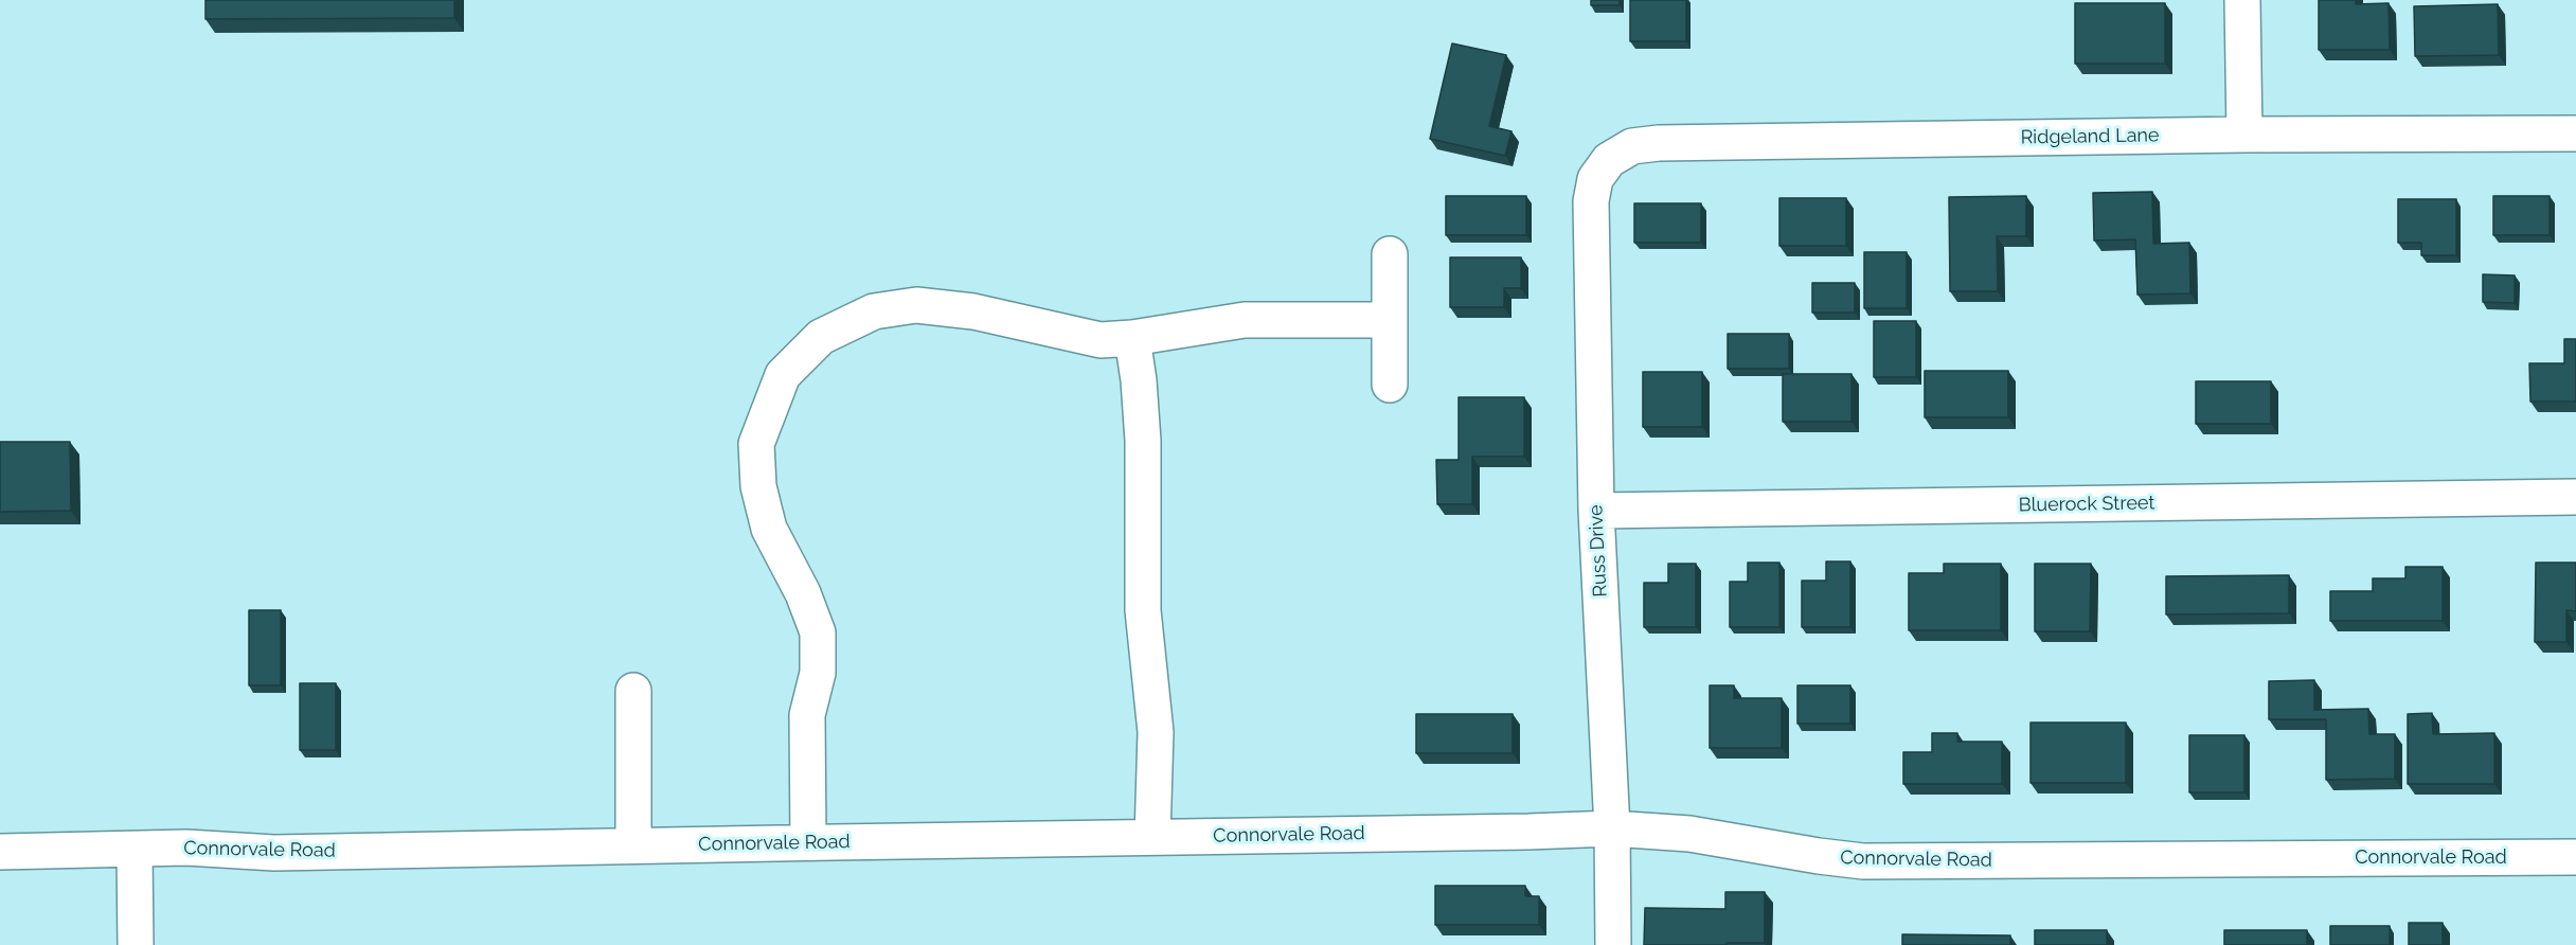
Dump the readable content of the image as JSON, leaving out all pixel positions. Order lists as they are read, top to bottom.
{
  "streets": {
    "street": [
      "Ridgeland Lane",
      "Bluerock Street",
      "Russ Drive",
      "Connorvale Road"
    ]
  },
  "crossings": [
    ["Ridgeland Lane", "Russ Drive"],
    ["Bluerock Street", "Russ Drive"],
    ["Russ Drive", "Connorvale Road"]
  ]
}
